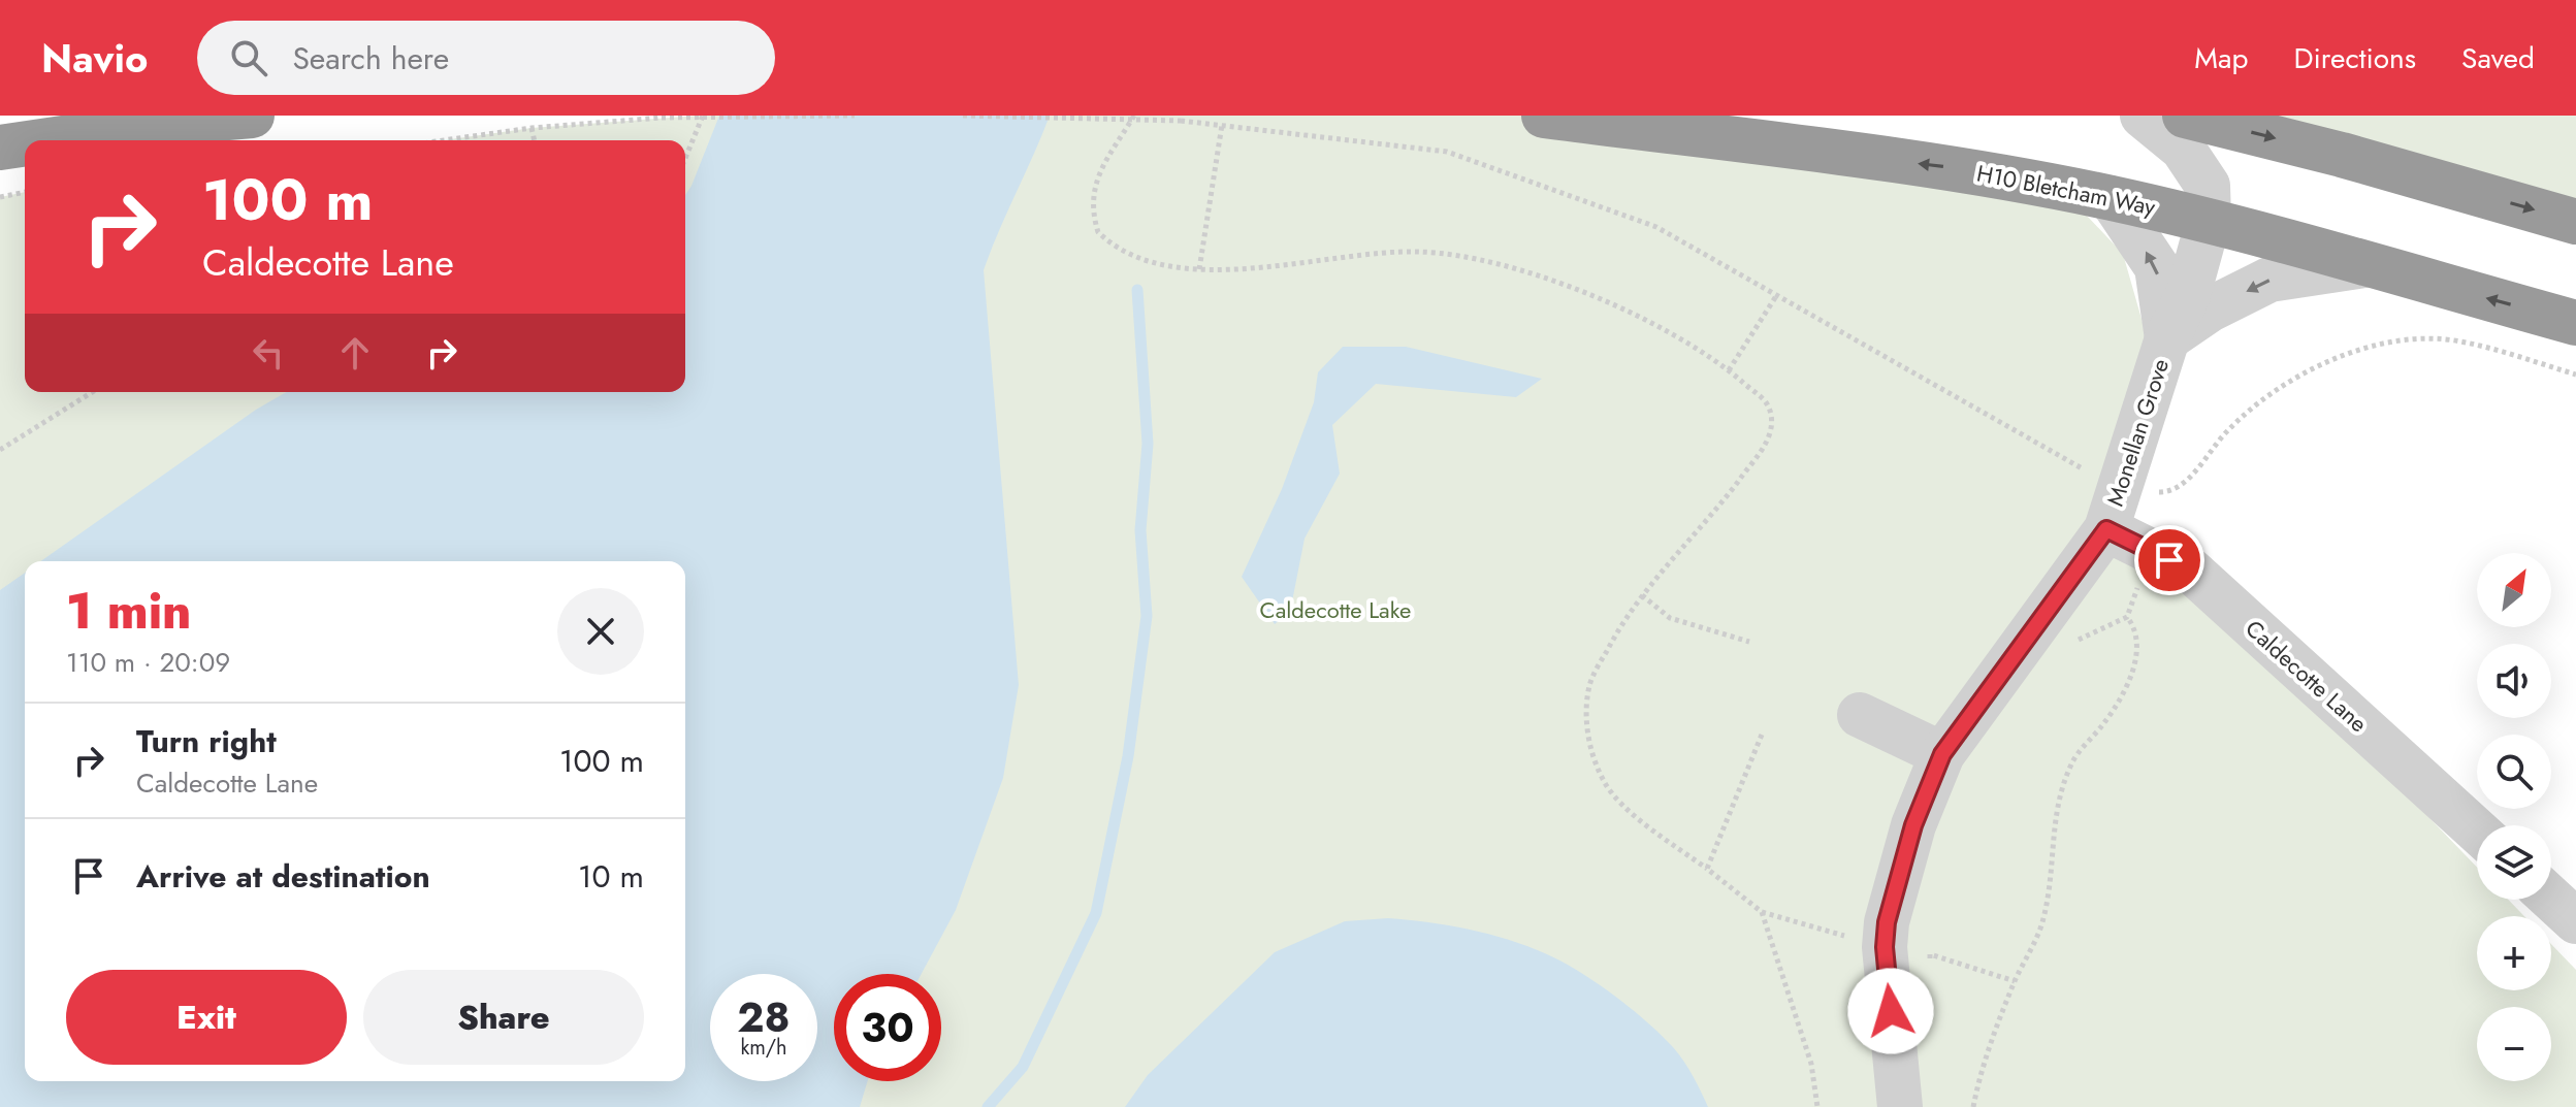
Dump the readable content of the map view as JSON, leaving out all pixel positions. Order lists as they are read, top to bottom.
{
  "streets": {
    "highway": ["H10 Bletcham Way"],
    "street": ["Monellan Grove", "Caldecotte Lane"]
  },
  "crossings": [
    ["H10 Bletcham Way", "Monellan Grove"],
    ["Monellan Grove", "Caldecotte Lane"]
  ],
  "one_way": ["H10 Bletcham Way"],
  "parks": ["Caldecotte Lake"],
  "north": "top right",
  "page": {
    "header": "Navio",
    "search": "Search here",
    "nav": ["Map", "Directions", "Saved"],
    "turn": ["100 m", "Caldecotte Lane"],
    "map_buttons": ["+", "−"],
    "heading": ["1 min", "110 m · 20:09"],
    "list": [
      {
        "name": "Turn right",
        "note": "Caldecotte Lane",
        "value": "100 m"
      },
      {
        "name": "Arrive at destination",
        "value": "10 m"
      }
    ],
    "buttons": ["Exit", "Share"],
    "speed": "28 km/h",
    "limit": "30"
  }
}
